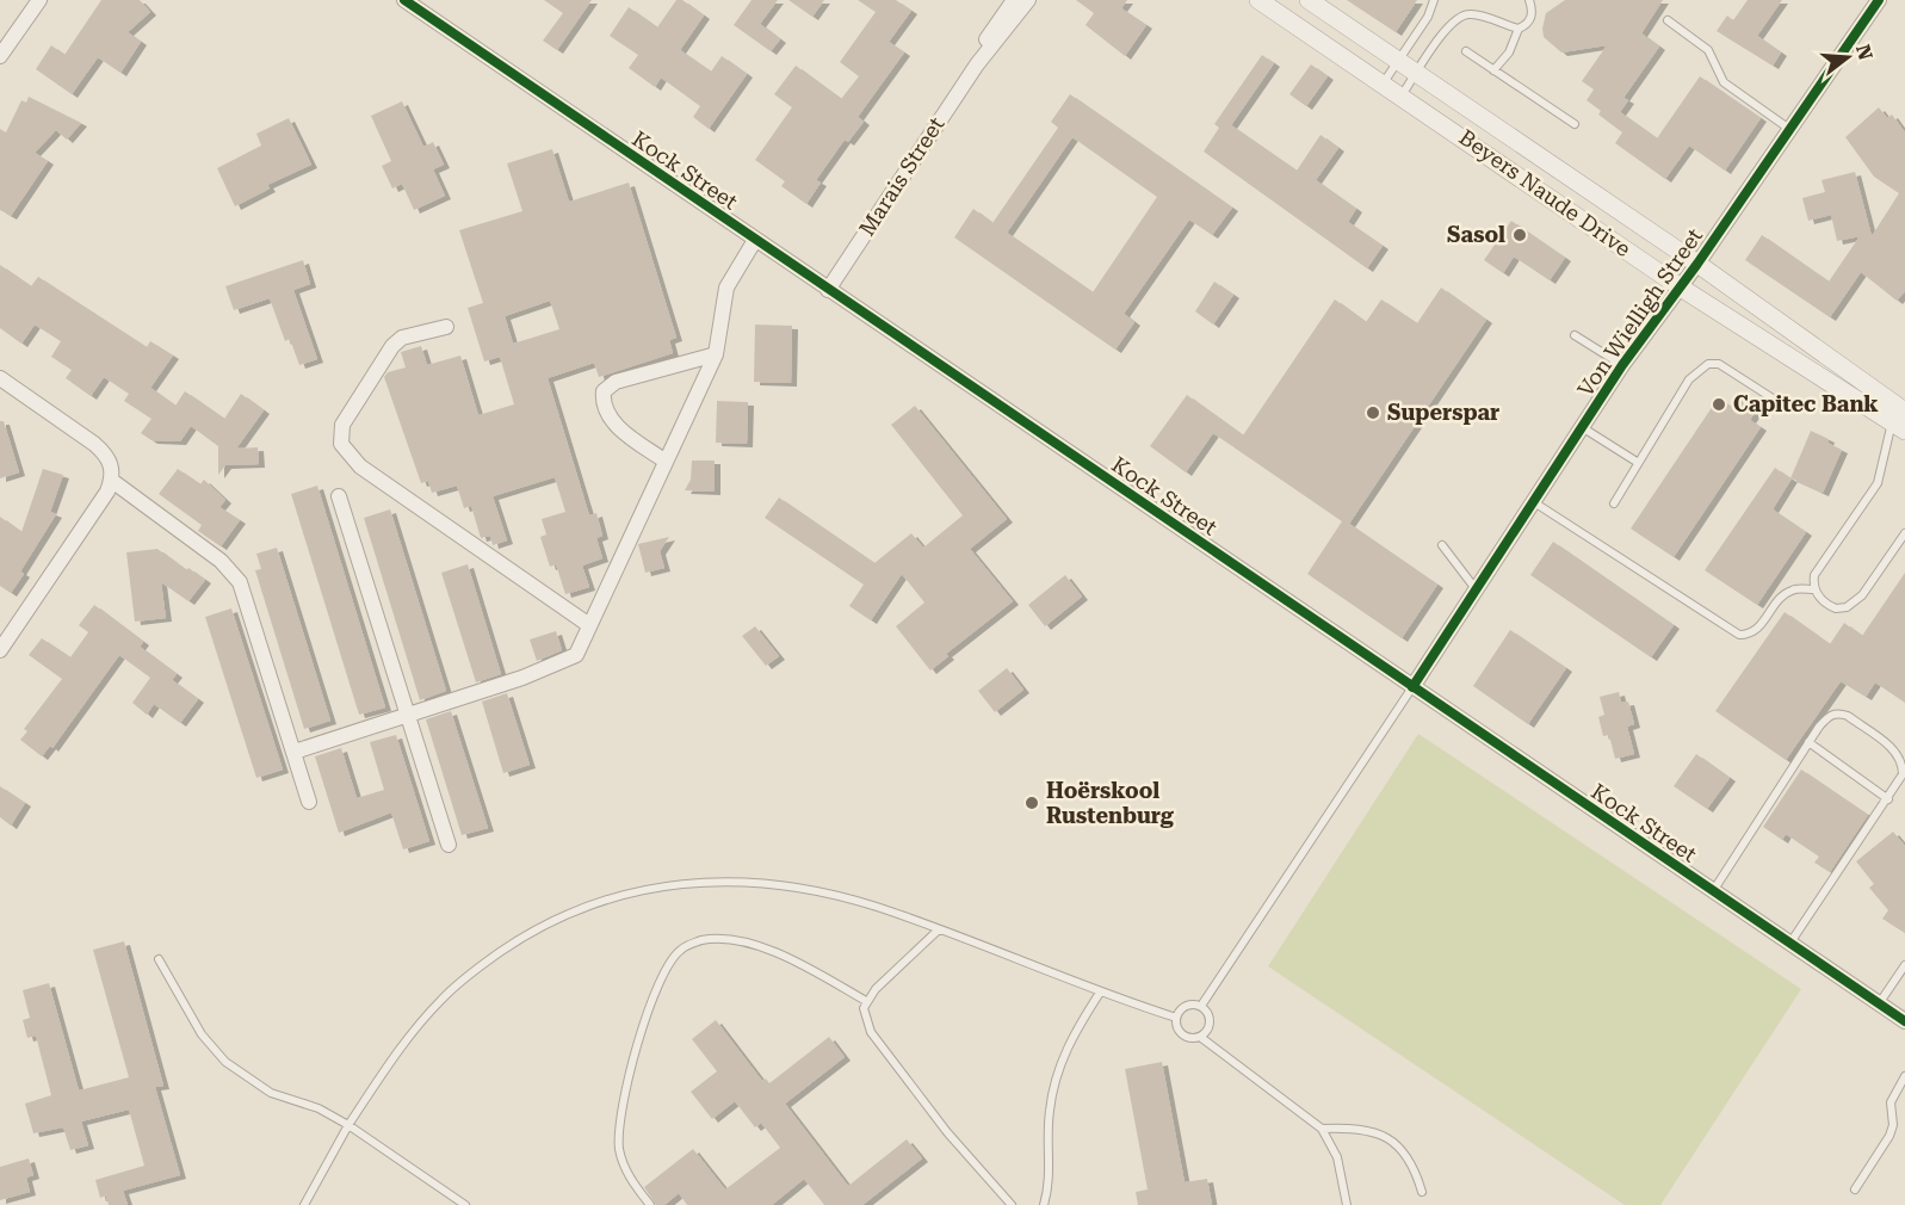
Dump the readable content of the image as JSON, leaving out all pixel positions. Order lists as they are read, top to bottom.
{
  "streets": {
    "street": [
      "Kock Street",
      "Marais Street",
      "Beyers Naude Drive",
      "Von Wielligh Street"
    ]
  },
  "crossings": [
    ["Kock Street", "Marais Street"],
    ["Kock Street", "Von Wielligh Street"],
    ["Beyers Naude Drive", "Von Wielligh Street"]
  ],
  "places": [
    "Sasol",
    "Capitec Bank",
    "Superspar",
    "Hoërskool Rustenburg"
  ],
  "north": "right"
}
